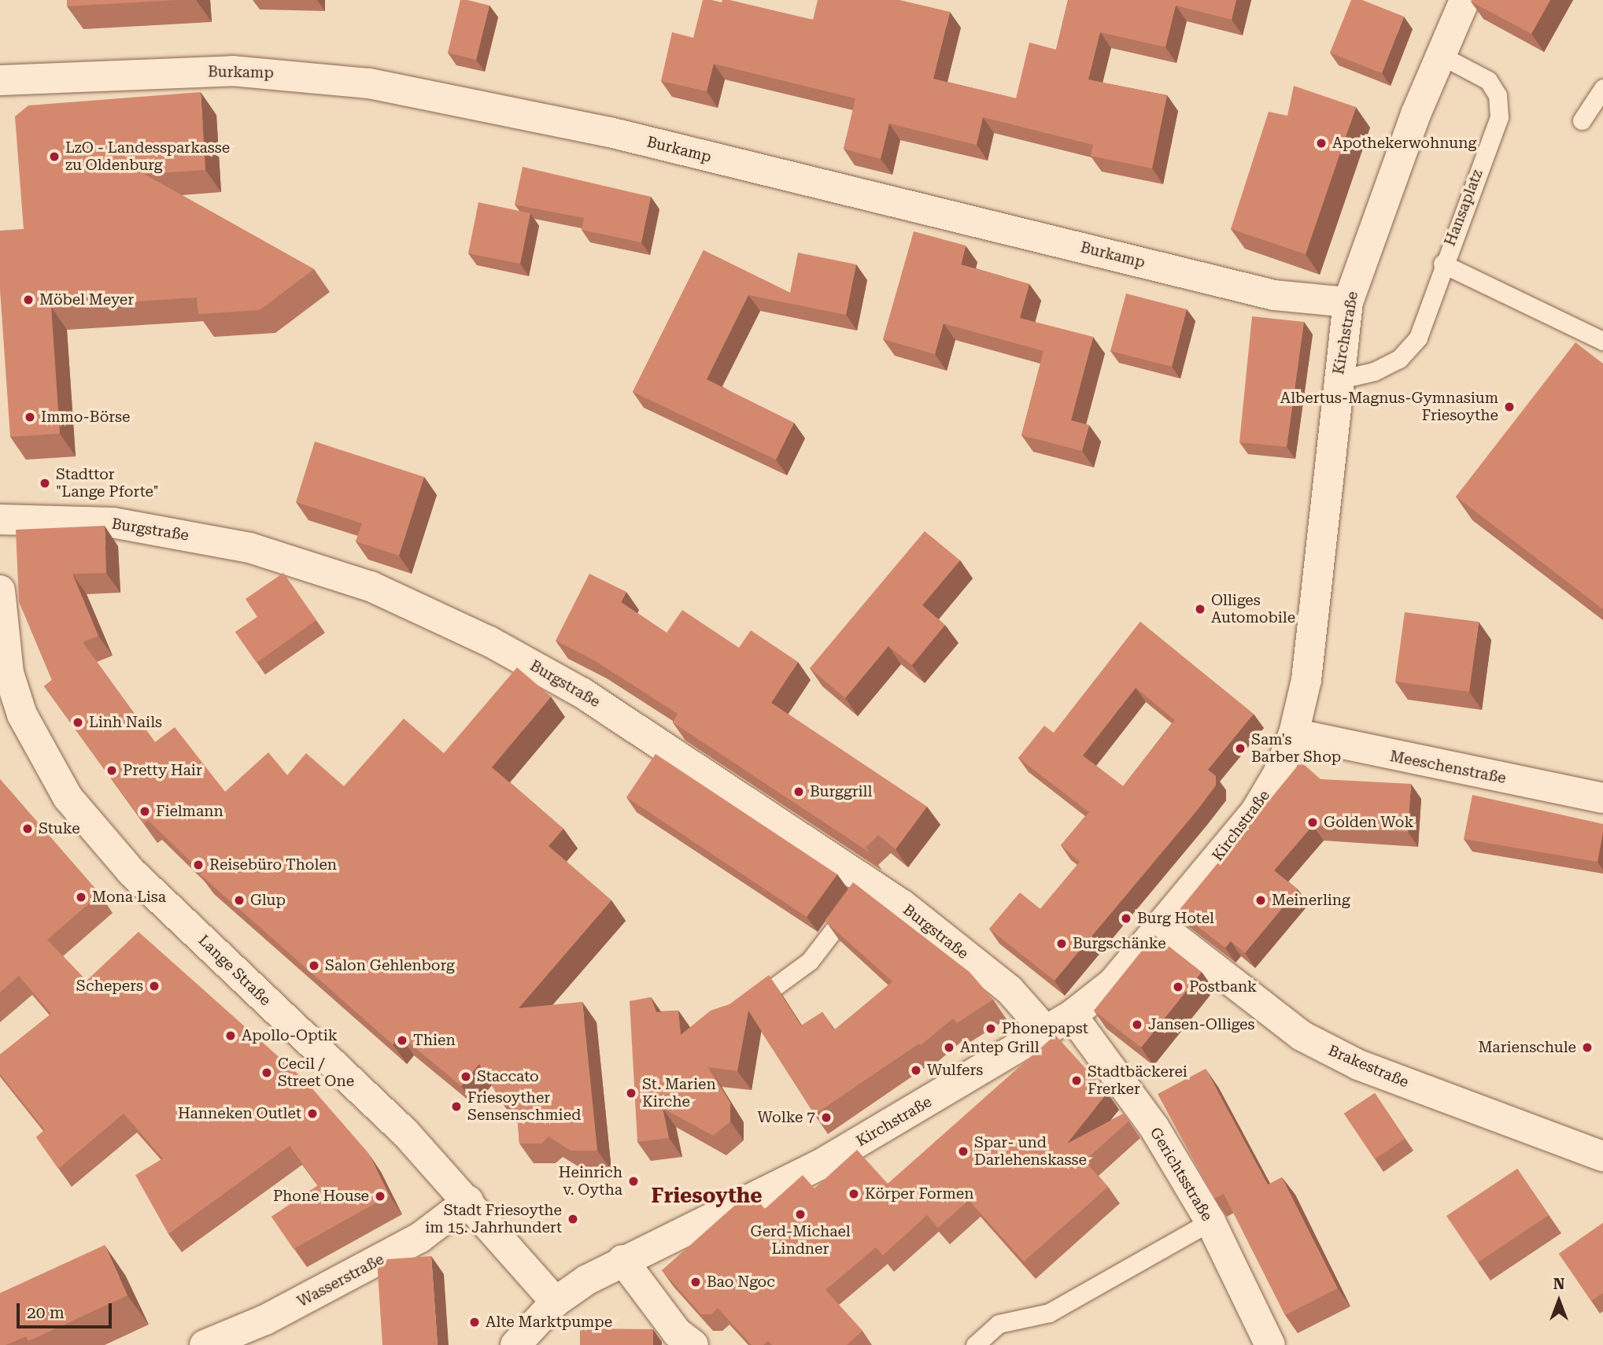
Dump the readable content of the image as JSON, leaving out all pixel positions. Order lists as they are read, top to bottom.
{
  "streets": {
    "street": [
      "Burkamp",
      "Kirchstraße",
      "Burgstraße",
      "Meeschenstraße",
      "Lange Straße",
      "Brakestraße",
      "Gerichtsstraße",
      "Wasserstraße"
    ],
    "lane": ["Hansaplatz"]
  },
  "crossings": [
    ["Burkamp", "Kirchstraße"],
    ["Hansaplatz", "Kirchstraße"],
    ["Kirchstraße", "Burgstraße"],
    ["Kirchstraße", "Meeschenstraße"],
    ["Kirchstraße", "Lange Straße"],
    ["Kirchstraße", "Brakestraße"],
    ["Kirchstraße", "Gerichtsstraße"],
    ["Lange Straße", "Wasserstraße"]
  ],
  "districts": ["Friesoythe"],
  "places": [
    "Apothekerwohnung",
    "LzO - Landessparkasse zu Oldenburg",
    "Möbel Meyer",
    "Albertus-Magnus-Gymnasium Friesoythe",
    "Immo-Börse",
    "Stadttor \"Lange Pforte\"",
    "Olliges Automobile",
    "Linh Nails",
    "Sam's Barber Shop",
    "Pretty Hair",
    "Burggrill",
    "Fielmann",
    "Golden Wok",
    "Stuke",
    "Reisebüro Tholen",
    "Mona Lisa",
    "Glup",
    "Meinerling",
    "Burg Hotel",
    "Burgschänke",
    "Salon Gehlenborg",
    "Schepers",
    "Postbank",
    "Jansen-Olliges",
    "Phonepapst",
    "Apollo-Optik",
    "Thien",
    "Antep Grill",
    "Marienschule",
    "Wulfers",
    "Cecil / Street One",
    "Staccato",
    "Stadtbäckerei Frerker",
    "St. Marien Kirche",
    "Friesoyther Sensenschmied",
    "Hanneken Outlet",
    "Wolke 7",
    "Spar- und Darlehenskasse",
    "Heinrich v. Oytha",
    "Körper Formen",
    "Phone House",
    "Gerd-Michael Lindner",
    "Stadt Friesoythe im 15. Jahrhundert",
    "Bao Ngoc",
    "Alte Marktpumpe"
  ],
  "scale_bar": "20 m",
  "north": "top"
}
